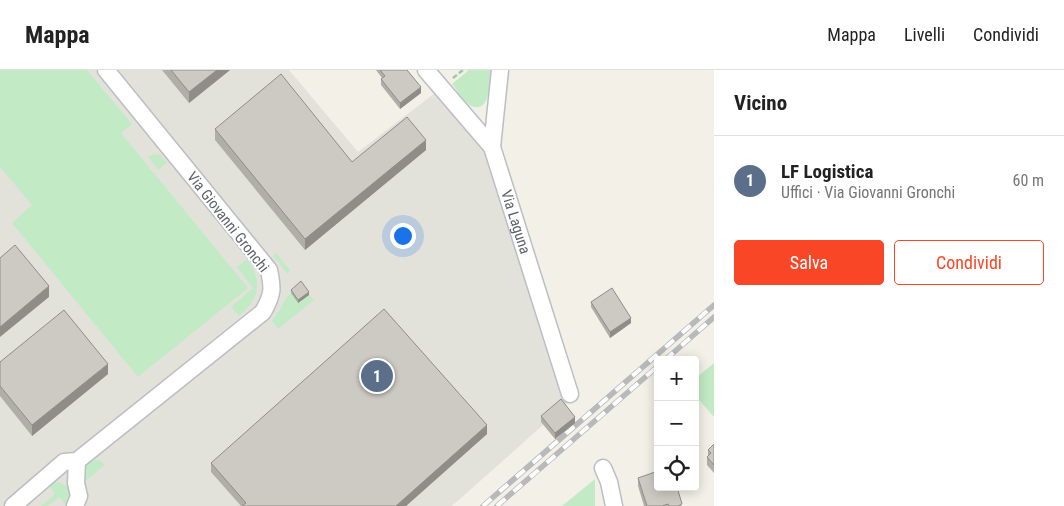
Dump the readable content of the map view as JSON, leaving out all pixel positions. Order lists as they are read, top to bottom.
{
  "streets": {
    "street": ["Via Giovanni Gronchi", "Via Laguna"]
  },
  "page": {
    "header": "Mappa",
    "nav": ["Mappa", "Livelli", "Condividi"],
    "heading": "Vicino",
    "list": [
      {
        "mark": "1",
        "name": "LF Logistica",
        "note": "Uffici · Via Giovanni Gronchi",
        "value": "60 m"
      }
    ],
    "buttons": ["Salva", "Condividi"],
    "map_buttons": ["+", "−"],
    "pins": "1"
  }
}
